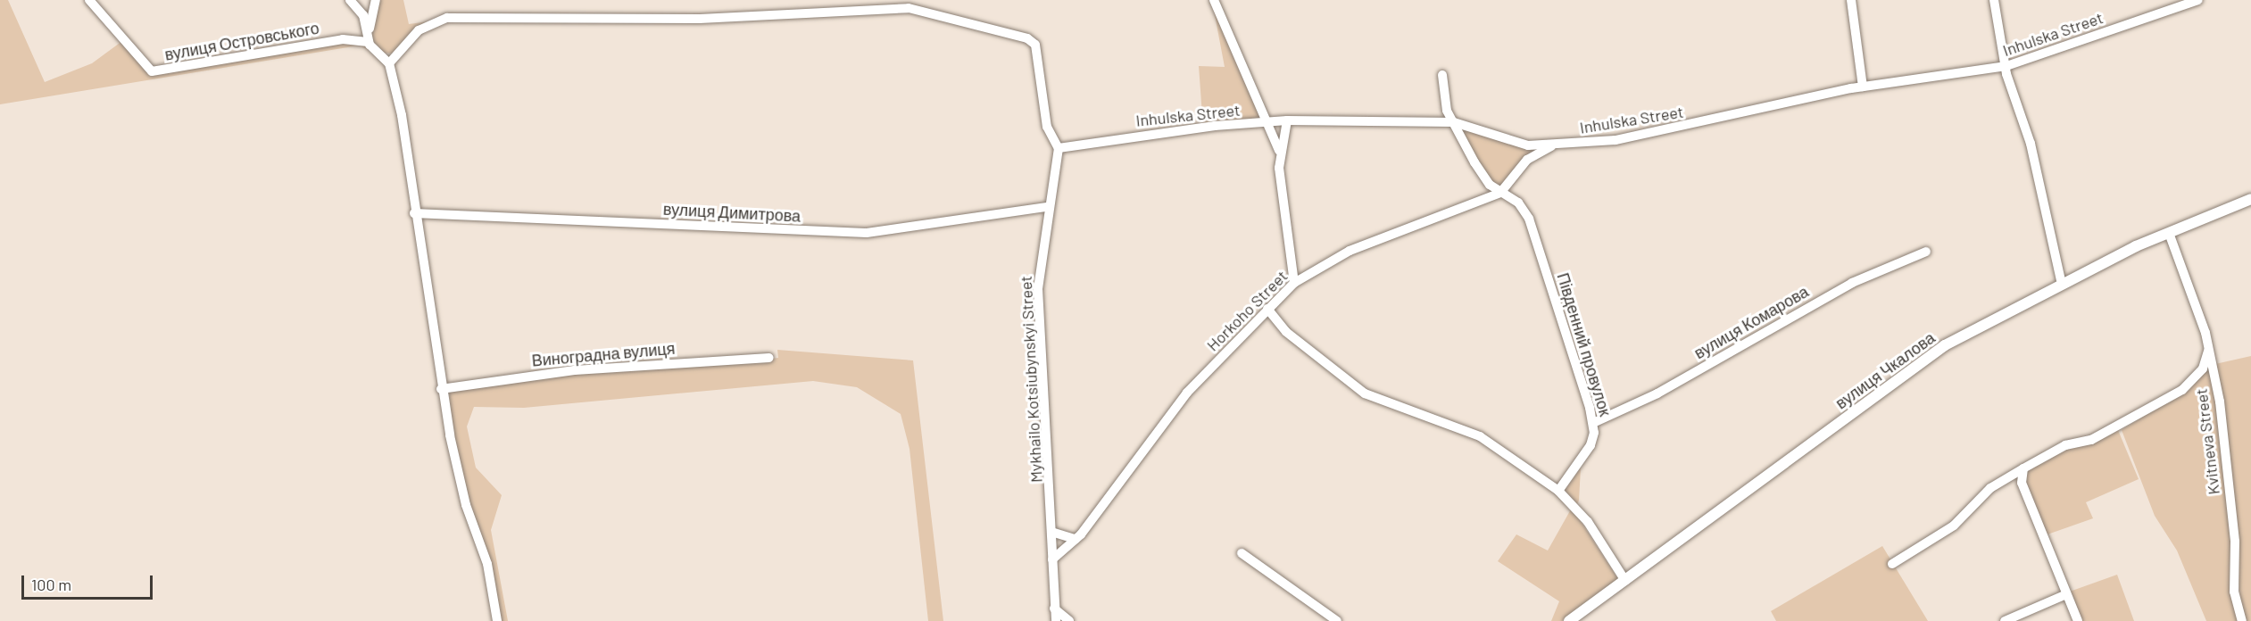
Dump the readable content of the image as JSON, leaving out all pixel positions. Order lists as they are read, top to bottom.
{
  "streets": {
    "street": [
      "Inhulska Street",
      "вулиця Островського",
      "вулиця Димитрова",
      "Horkoho Street",
      "вулиця Комарова",
      "Південний провулок",
      "Виноградна вулиця",
      "вулиця Чкалова",
      "Mykhailo Kotsiubynskyi Street",
      "Kvitneva Street"
    ]
  },
  "crossings": [
    ["Inhulska Street", "Mykhailo Kotsiubynskyi Street"],
    ["вулиця Димитрова", "Mykhailo Kotsiubynskyi Street"],
    ["Horkoho Street", "Mykhailo Kotsiubynskyi Street"],
    ["вулиця Комарова", "Південний провулок"],
    ["вулиця Чкалова", "Kvitneva Street"]
  ],
  "scale_bar": "100 m"
}
